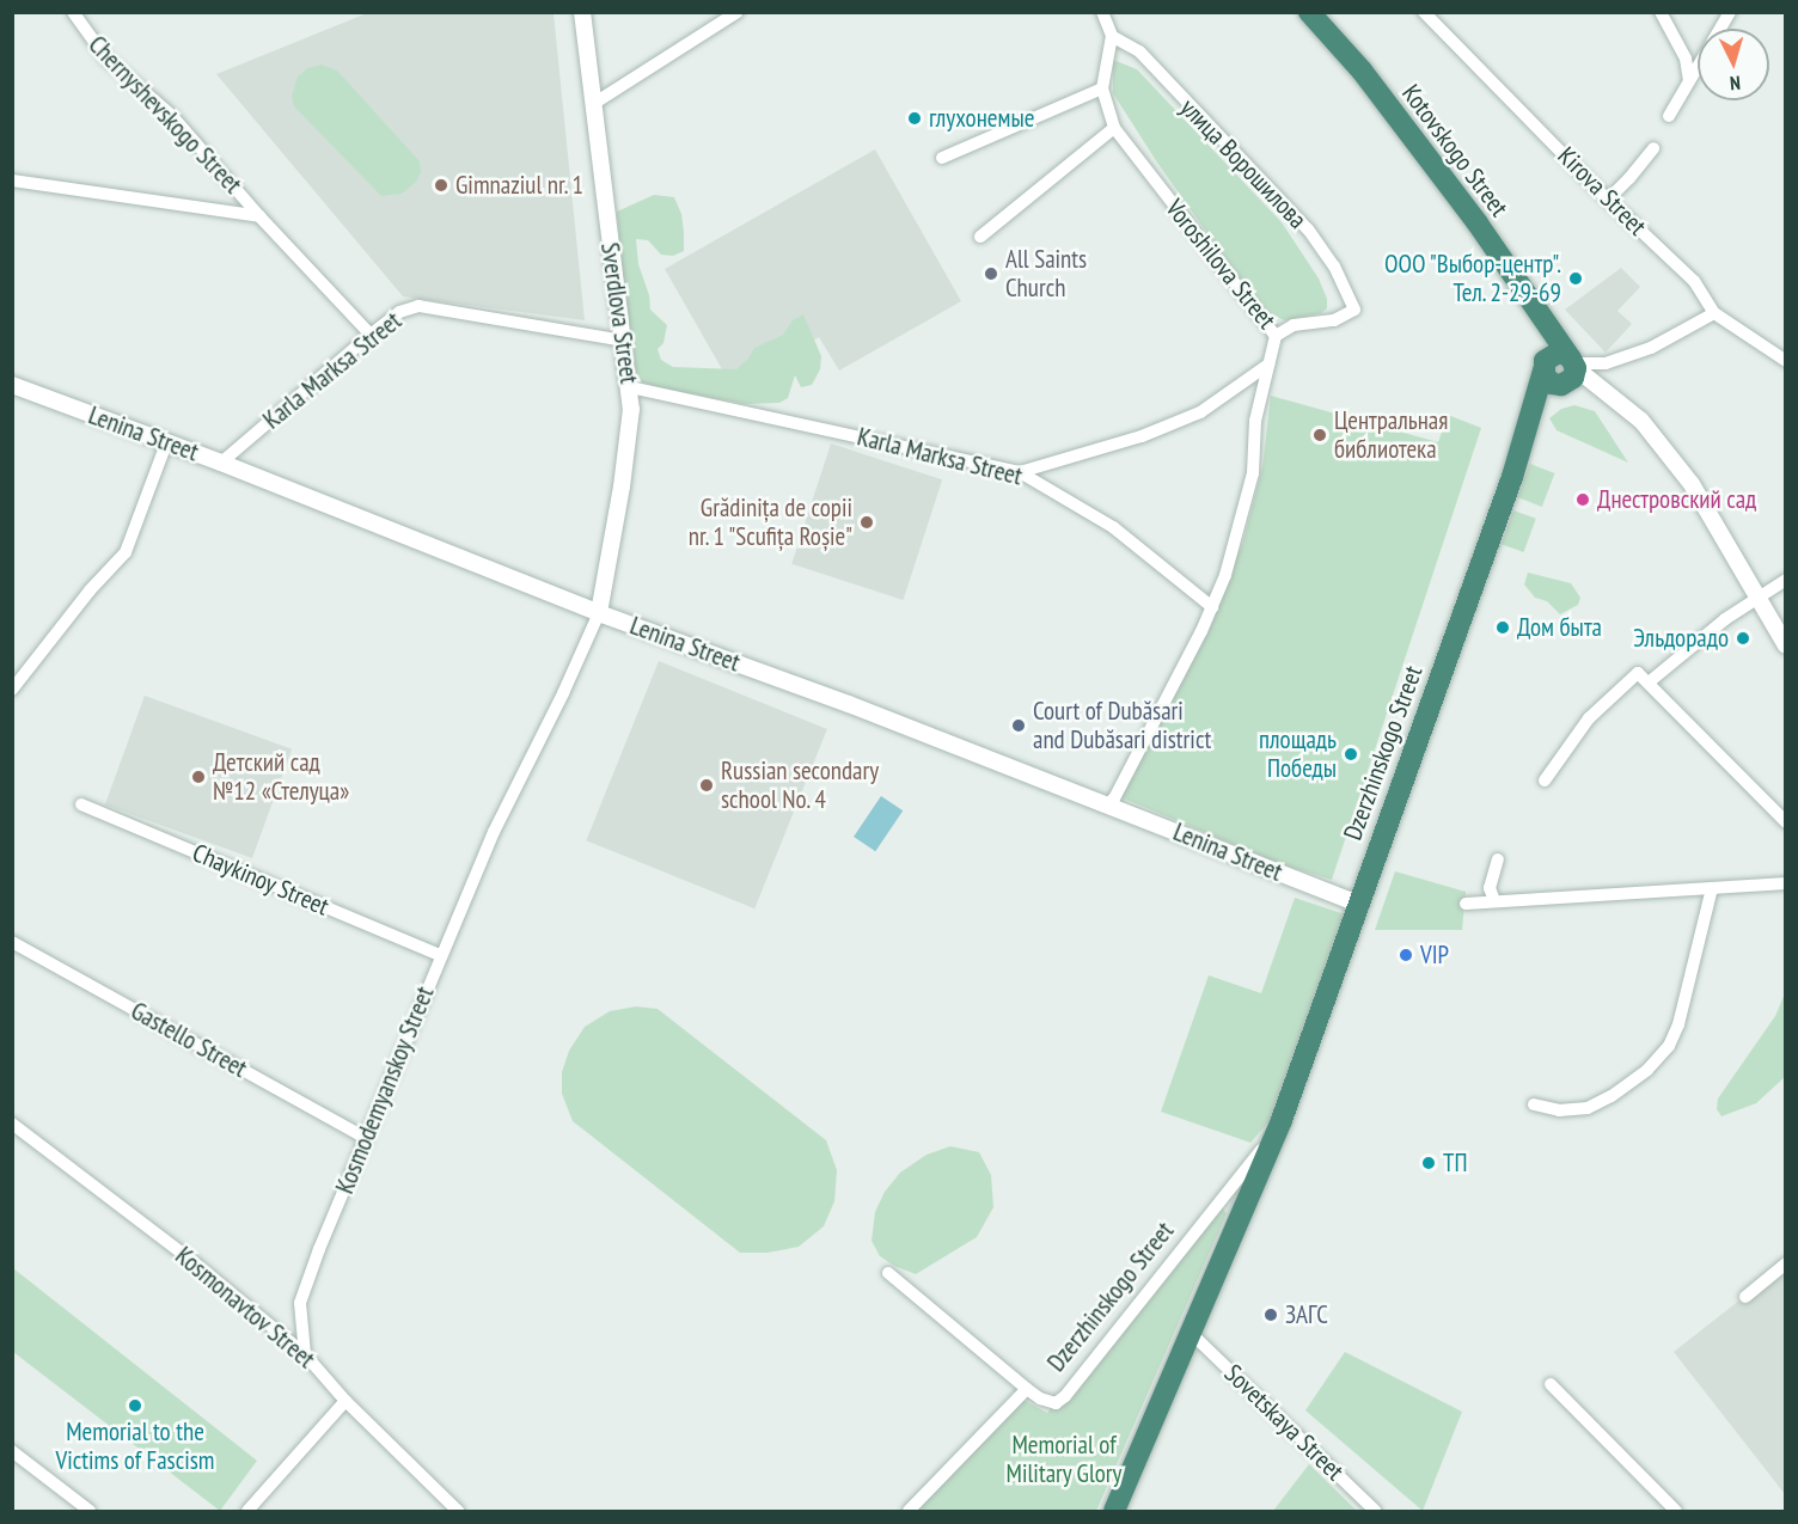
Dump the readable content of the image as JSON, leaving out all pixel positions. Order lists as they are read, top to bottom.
{
  "streets": {
    "highway": ["Kotovskogo Street", "Dzerzhinskogo Street"],
    "street": [
      "Chernyshevskogo Street",
      "улица Ворошилова",
      "Kirova Street",
      "Voroshilova Street",
      "Sverdlova Street",
      "Karla Marksa Street",
      "Lenina Street",
      "Chaykinoy Street",
      "Gastello Street",
      "Kosmodemyanskoy Street",
      "Kosmonavtov Street",
      "Sovetskaya Street"
    ]
  },
  "crossings": [
    ["Chernyshevskogo Street", "Karla Marksa Street"],
    ["улица Ворошилова", "Voroshilova Street"],
    ["Sverdlova Street", "Karla Marksa Street"],
    ["Sverdlova Street", "Lenina Street"],
    ["Sverdlova Street", "Kosmodemyanskoy Street"],
    ["Karla Marksa Street", "Lenina Street"],
    ["Lenina Street", "Dzerzhinskogo Street"],
    ["Lenina Street", "Kosmodemyanskoy Street"],
    ["Dzerzhinskogo Street", "Sovetskaya Street"],
    ["Chaykinoy Street", "Kosmodemyanskoy Street"],
    ["Gastello Street", "Kosmodemyanskoy Street"],
    ["Kosmodemyanskoy Street", "Kosmonavtov Street"]
  ],
  "parks": ["Memorial of Military Glory"],
  "places": [
    "глухонемые",
    "Gimnaziul nr. 1",
    "All Saints Church",
    "ООО \"Выбор-центр\". Тел. 2-29-69",
    "Центральная библиотека",
    "Днестровский сад",
    "Grădinița de copii nr. 1 \"Scufița Roșie\"",
    "Дом быта",
    "Эльдорадо",
    "Court of Dubăsari and Dubăsari district",
    "площадь Победы",
    "Детский сад №12 «Стелуца»",
    "Russian secondary school No. 4",
    "VIP",
    "ТП",
    "ЗАГС",
    "Memorial to the Victims of Fascism"
  ],
  "north": "bottom"
}
